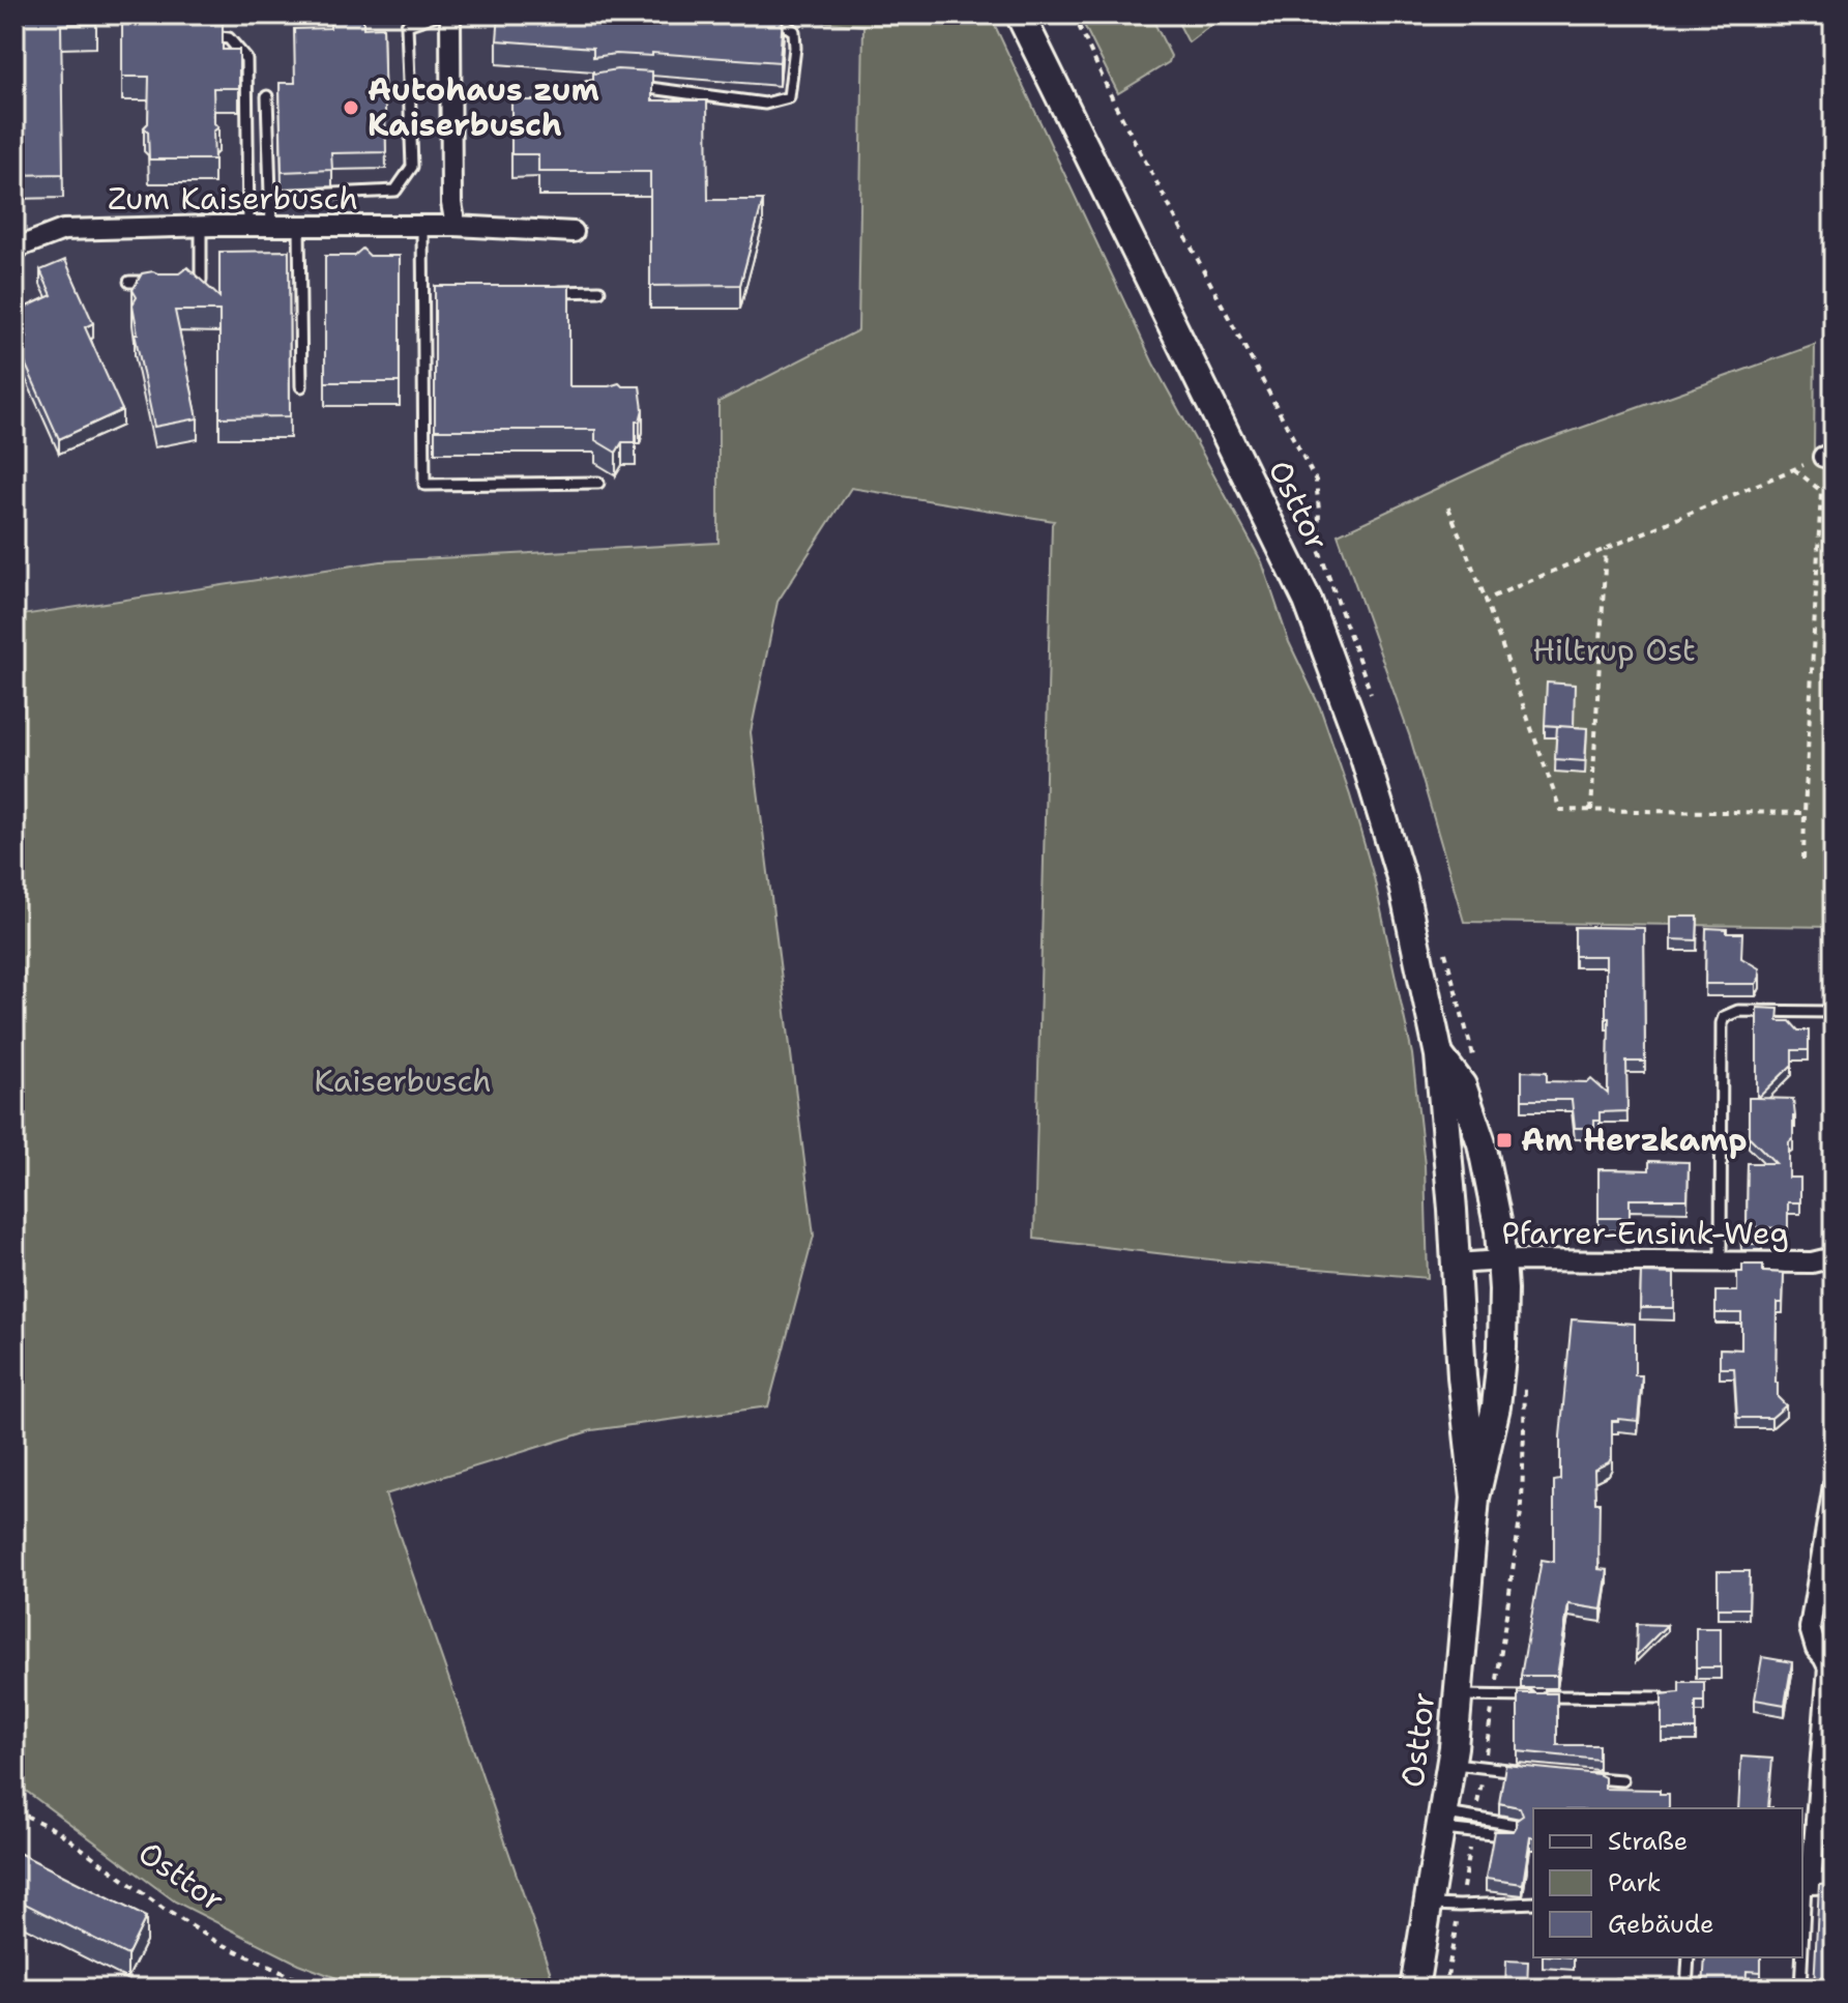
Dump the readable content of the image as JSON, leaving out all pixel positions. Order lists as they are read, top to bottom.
{
  "streets": {
    "main road": ["Osttor"],
    "street": ["Zum Kaiserbusch", "Pfarrer-Ensink-Weg"]
  },
  "crossings": [
    ["Osttor", "Pfarrer-Ensink-Weg"]
  ],
  "parks": ["Hiltrup Ost", "Kaiserbusch"],
  "places": {
    "other": ["Autohaus zum Kaiserbusch"],
    "transit": ["Am Herzkamp"]
  },
  "legend": ["Straße", "Park", "Gebäude"]
}
